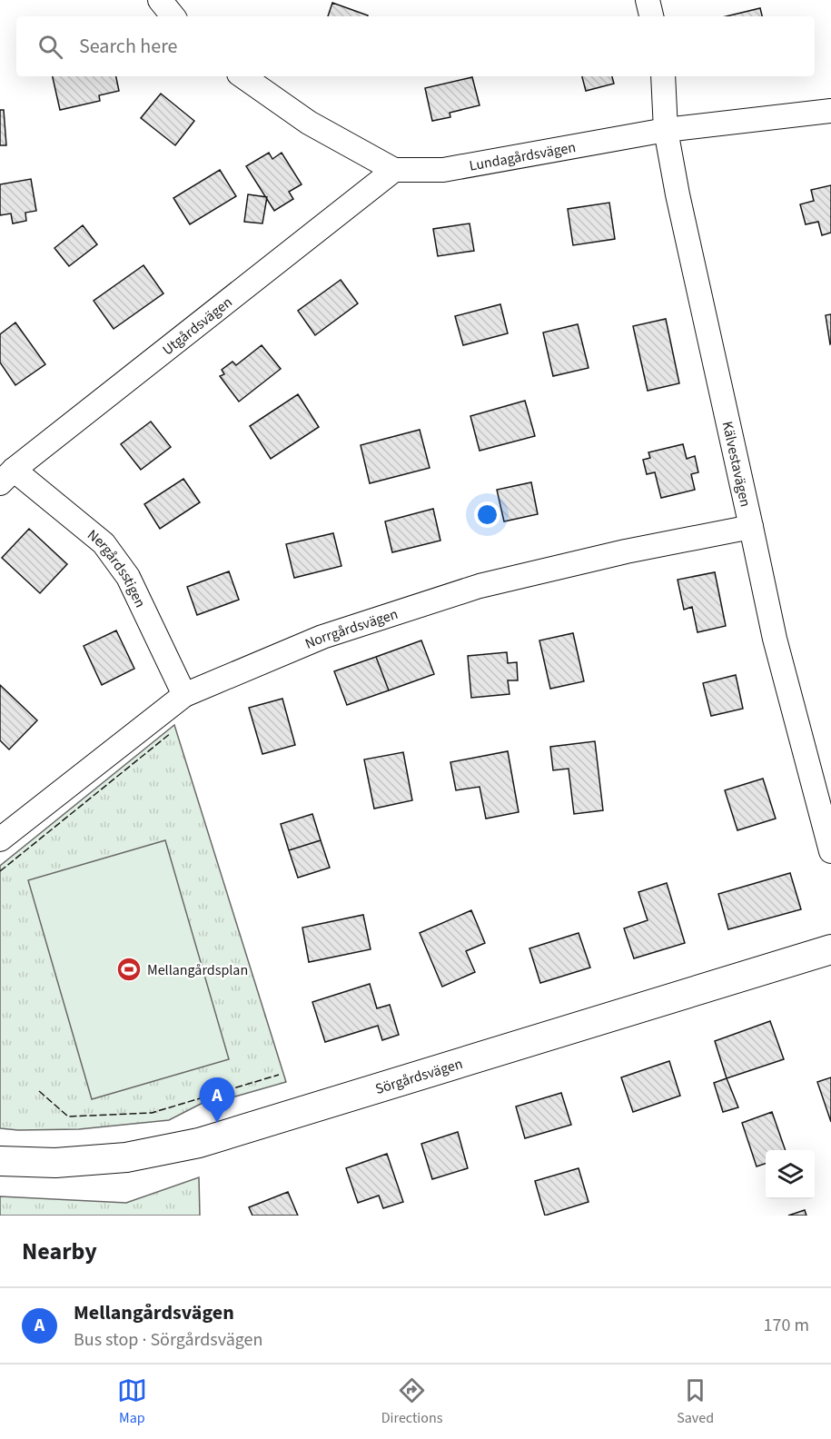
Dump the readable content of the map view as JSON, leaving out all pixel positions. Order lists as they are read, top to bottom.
{
  "streets": {
    "street": [
      "Lundagårdsvägen",
      "Utgårdsvägen",
      "Kälvestavägen",
      "Nergårdsstigen",
      "Norrgårdsvägen",
      "Sörgårdsvägen"
    ]
  },
  "crossings": [
    ["Lundagårdsvägen", "Utgårdsvägen"],
    ["Lundagårdsvägen", "Kälvestavägen"],
    ["Utgårdsvägen", "Nergårdsstigen"],
    ["Kälvestavägen", "Norrgårdsvägen"],
    ["Nergårdsstigen", "Norrgårdsvägen"]
  ],
  "places": {
    "sports": ["Mellangårdsplan"]
  },
  "page": {
    "search": "Search here",
    "pins": "A",
    "heading": "Nearby",
    "list": [
      {
        "mark": "A",
        "name": "Mellangårdsvägen",
        "note": "Bus stop · Sörgårdsvägen",
        "value": "170 m"
      }
    ],
    "nav": ["Map", "Directions", "Saved"]
  }
}
